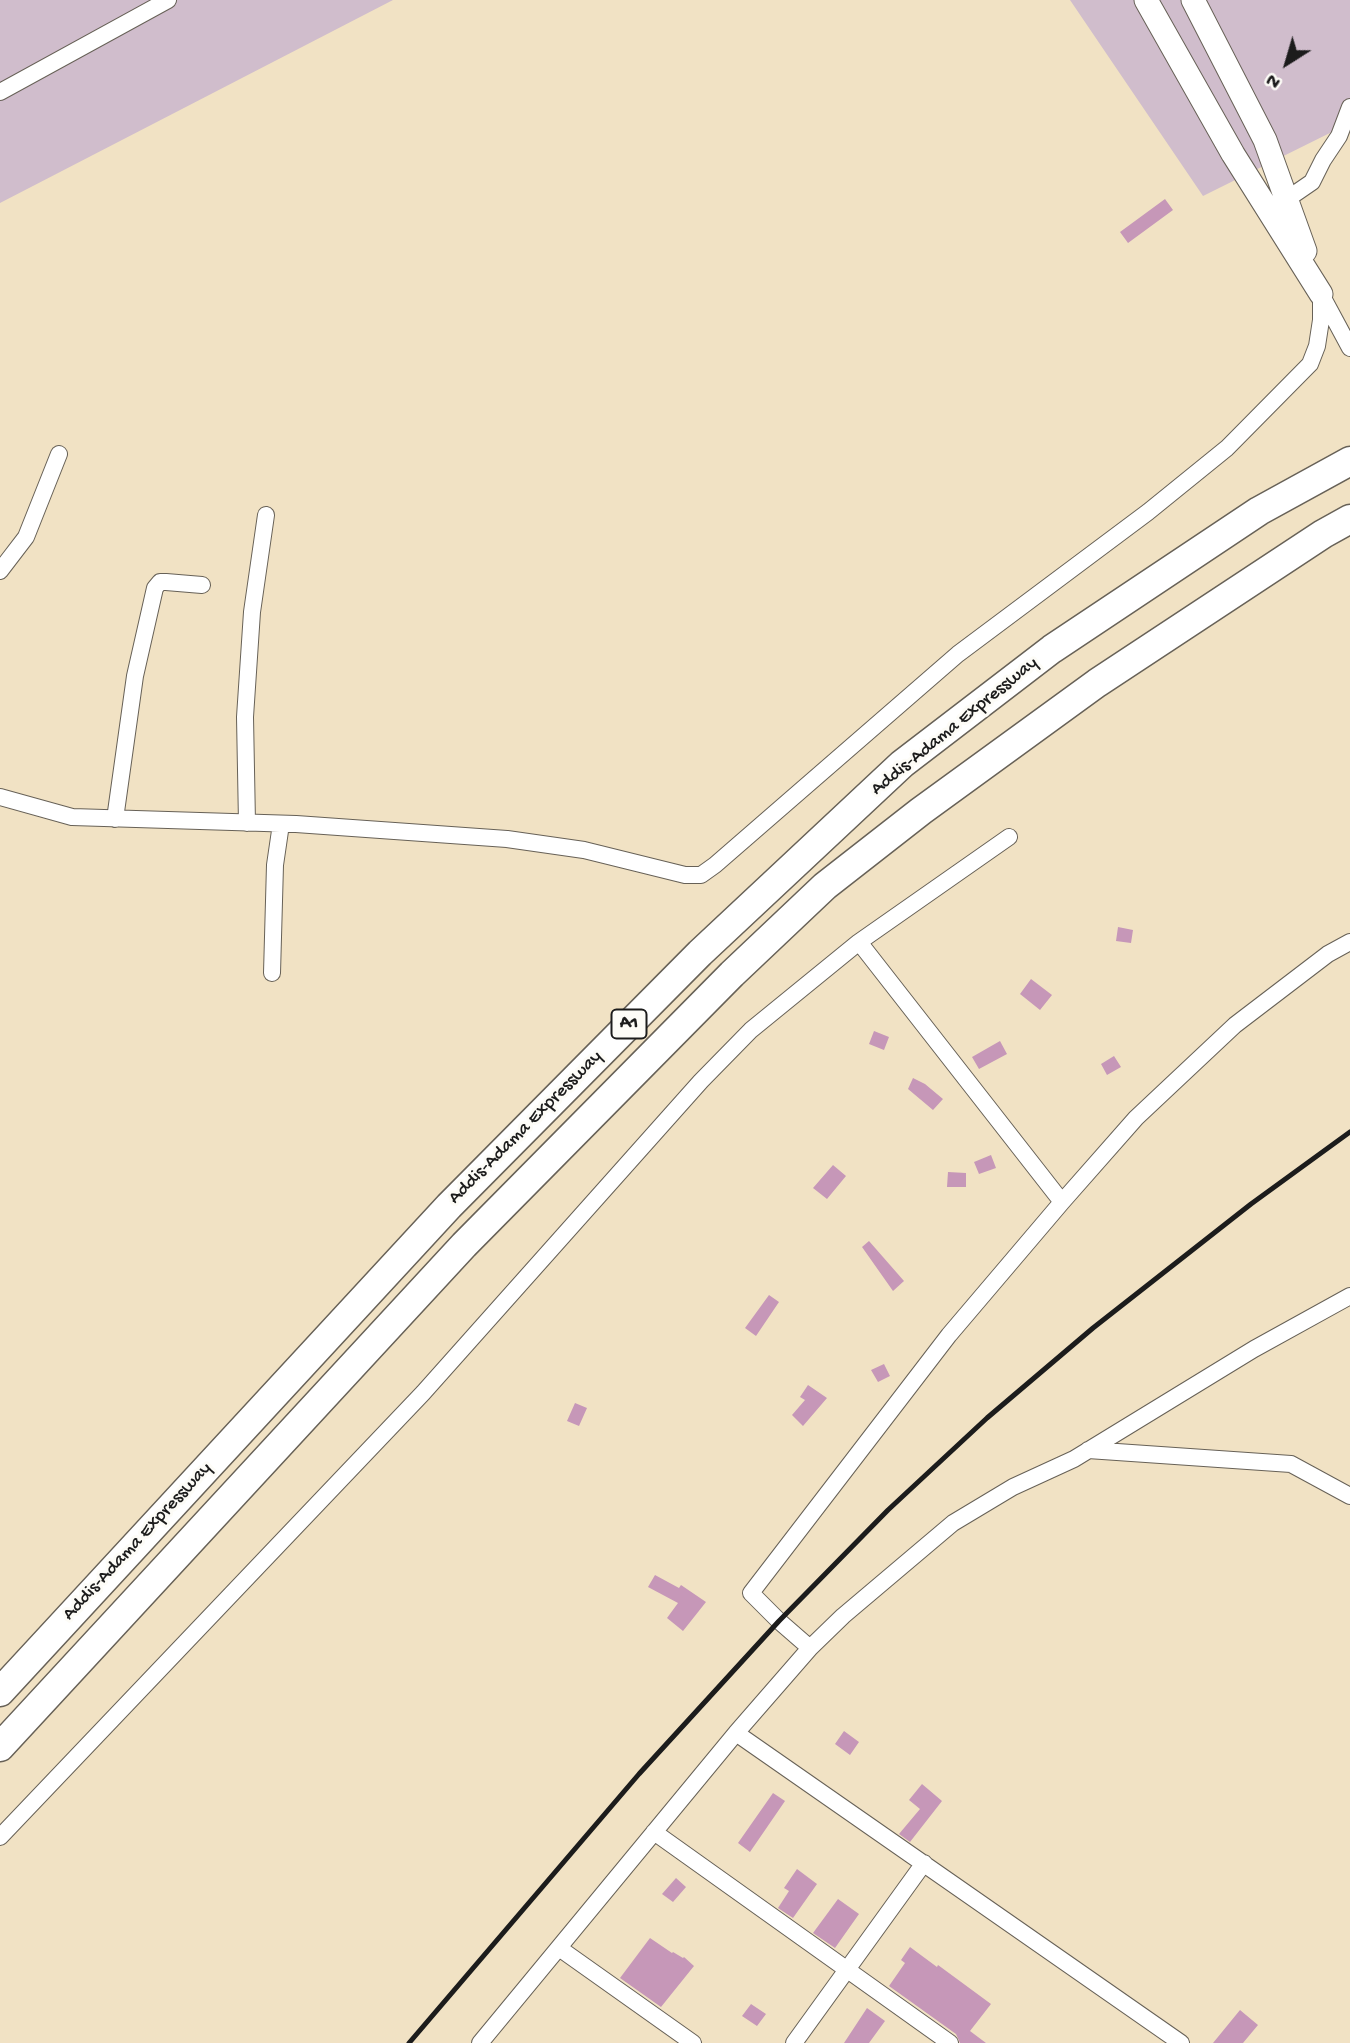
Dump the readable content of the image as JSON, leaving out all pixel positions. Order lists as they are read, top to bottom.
{
  "streets": {
    "highway": ["Addis-Adama Expressway", "A1"]
  },
  "north": "bottom left"
}
